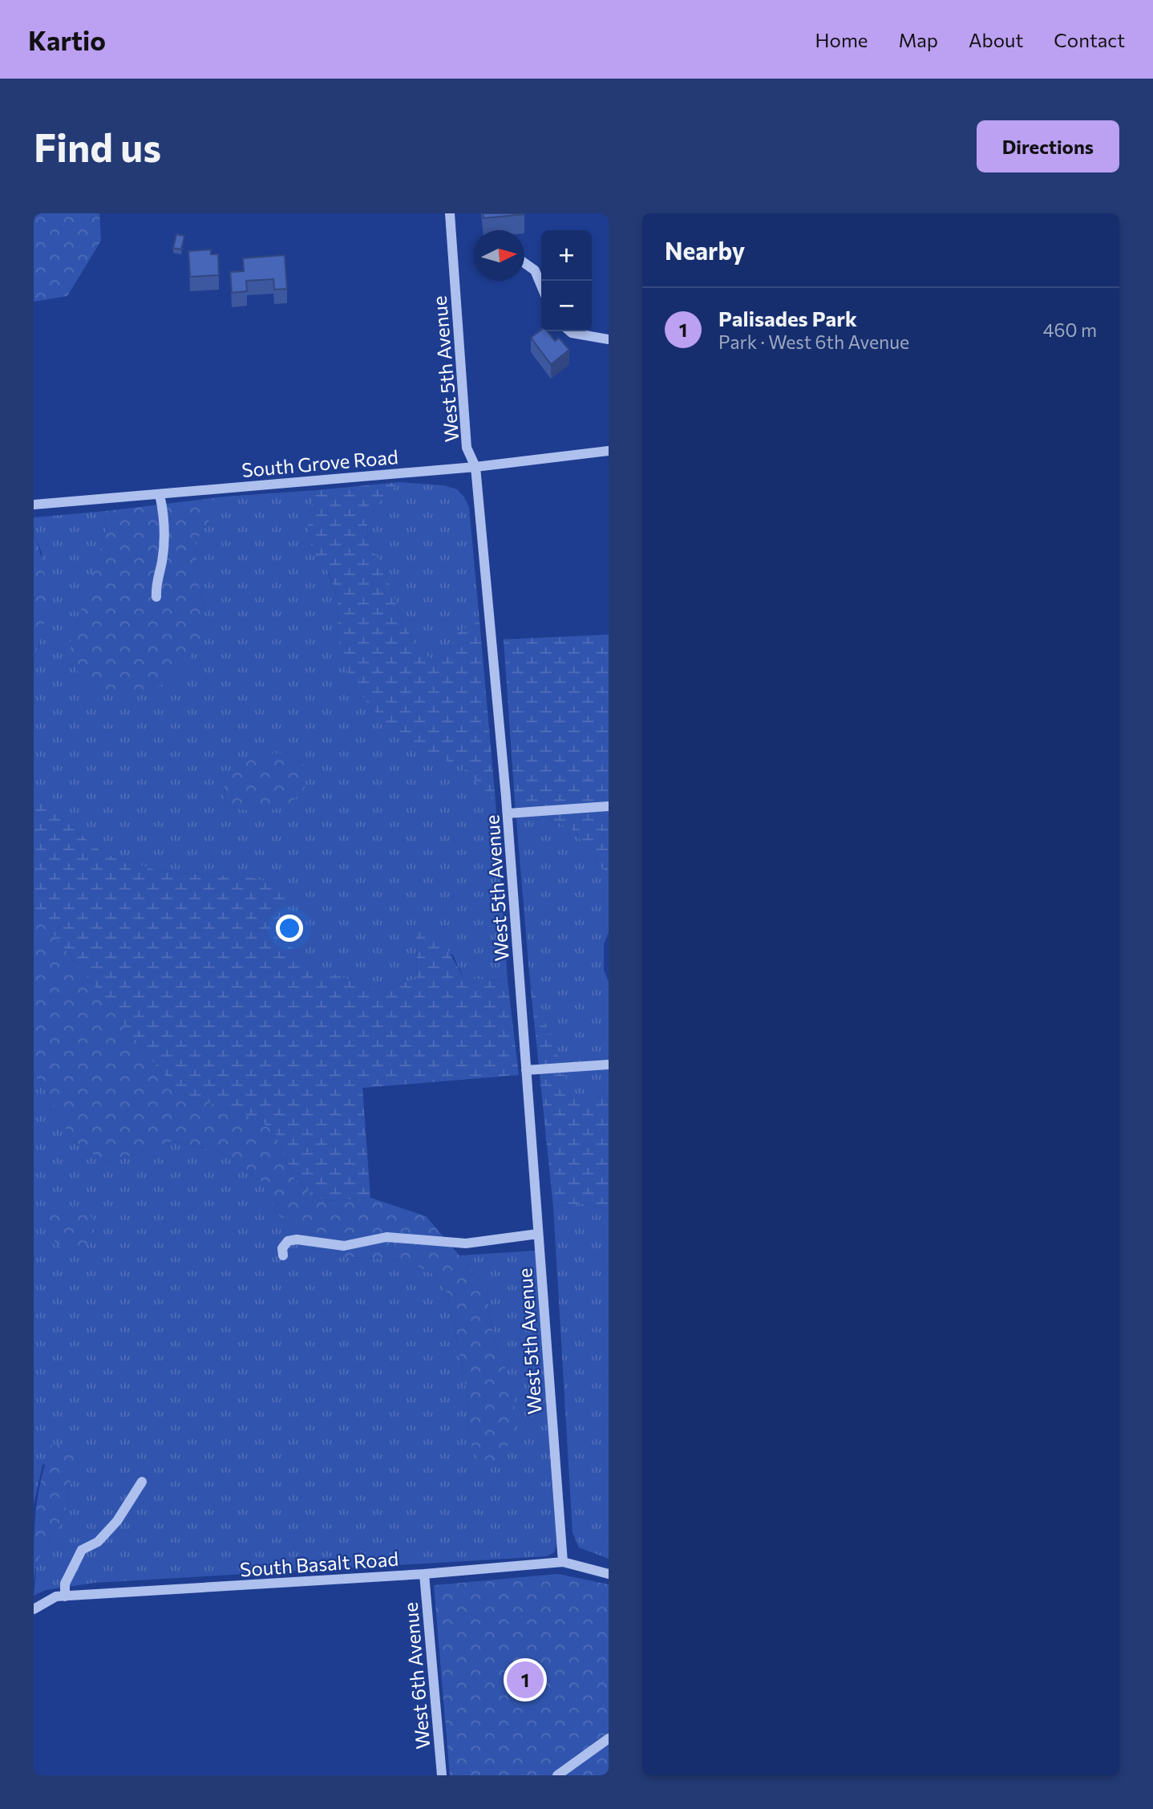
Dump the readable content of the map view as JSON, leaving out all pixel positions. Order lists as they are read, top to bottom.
{
  "streets": {
    "street": [
      "West 5th Avenue",
      "South Grove Road",
      "South Basalt Road",
      "West 6th Avenue"
    ]
  },
  "crossings": [
    ["West 5th Avenue", "South Grove Road"],
    ["West 5th Avenue", "South Basalt Road"],
    ["South Basalt Road", "West 6th Avenue"]
  ],
  "north": "right",
  "page": {
    "header": "Kartio",
    "nav": [
      "Home",
      "Map",
      "About",
      "Contact"
    ],
    "buttons": "Directions",
    "title": "Find us",
    "heading": "Nearby",
    "map_buttons": ["+", "−"],
    "list": [
      {
        "mark": "1",
        "name": "Palisades Park",
        "note": "Park · West 6th Avenue",
        "value": "460 m"
      }
    ],
    "pins": "1"
  }
}
